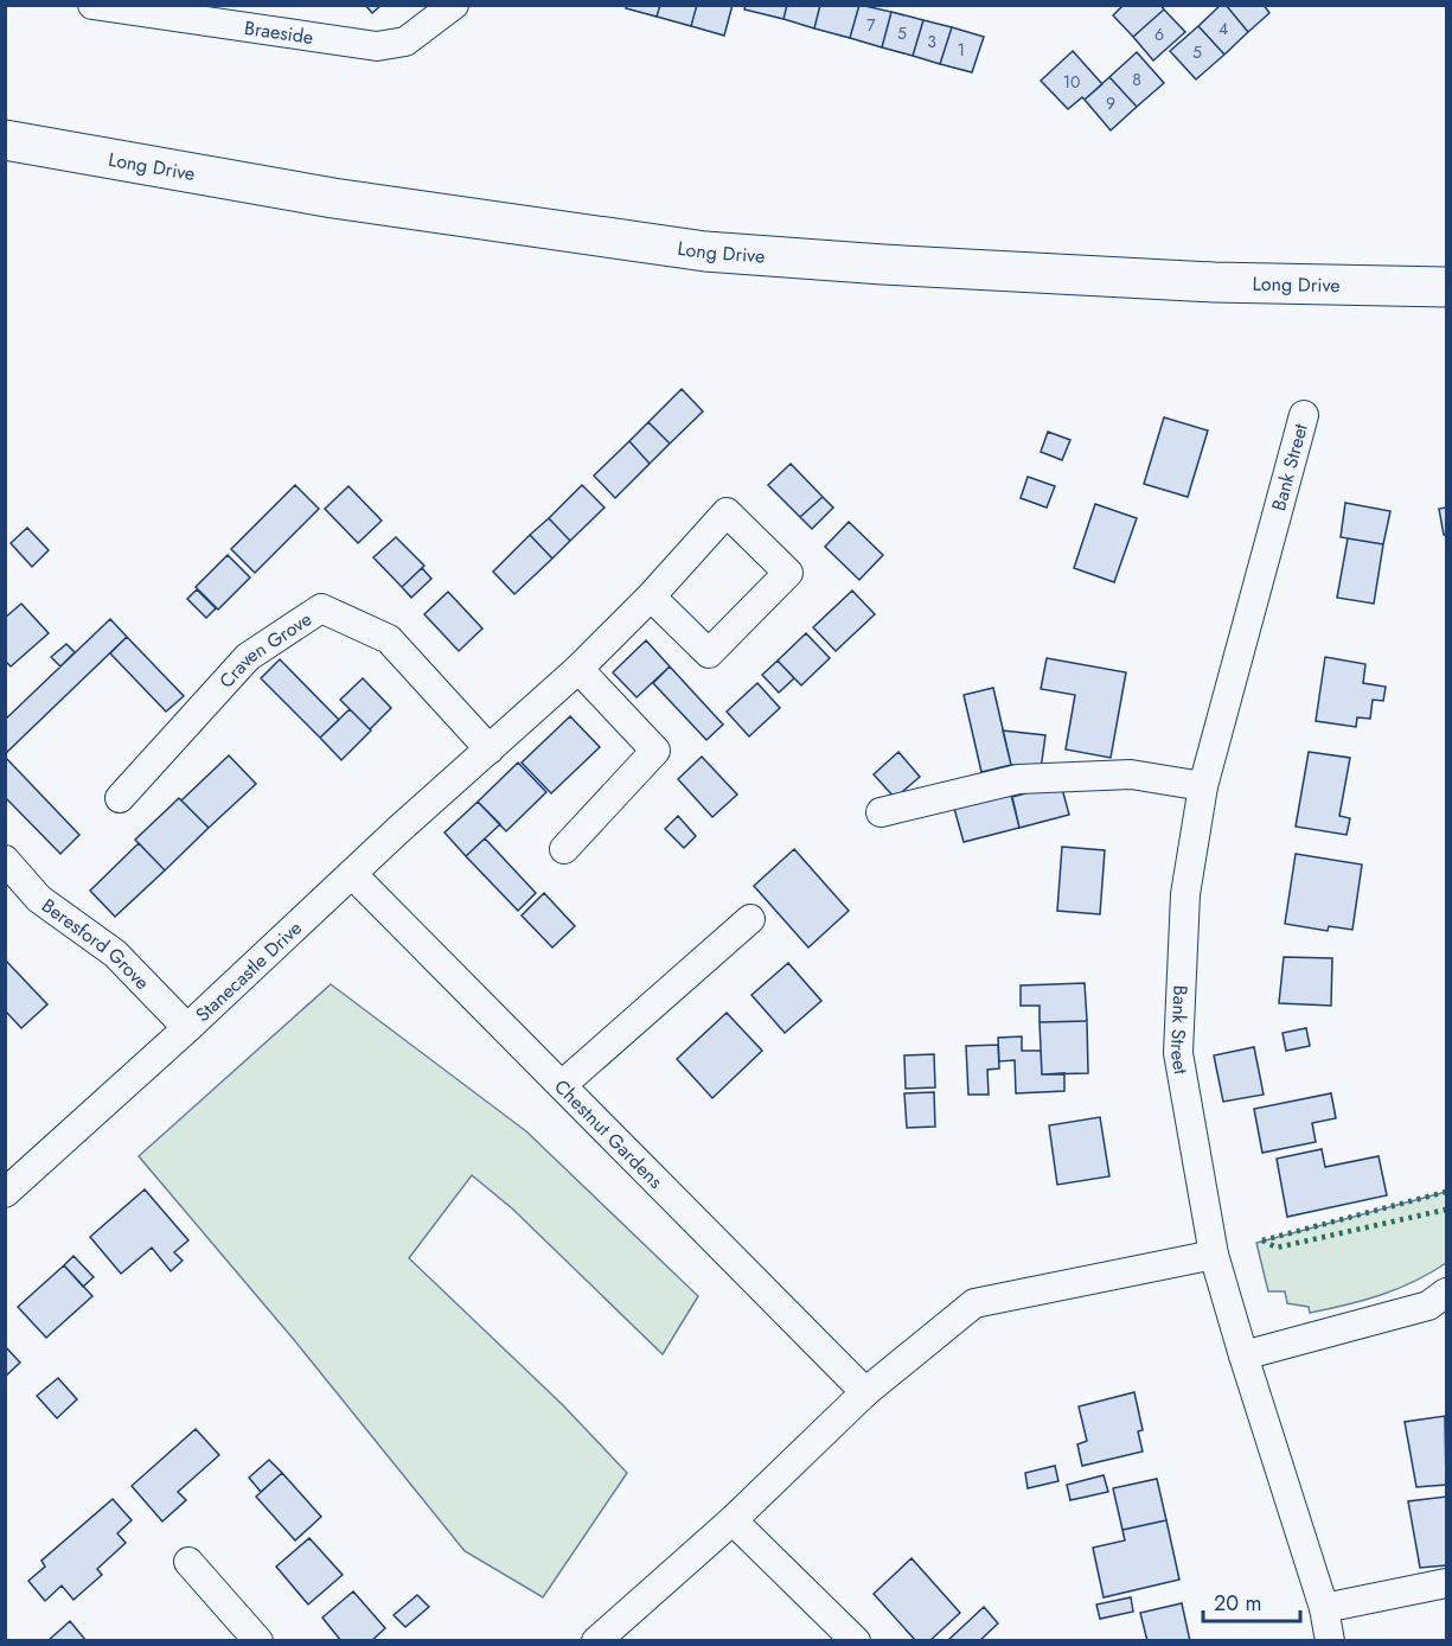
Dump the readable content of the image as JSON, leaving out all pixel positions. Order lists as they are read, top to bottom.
{
  "streets": {
    "main road": ["Long Drive"],
    "street": [
      "Braeside",
      "Bank Street",
      "Craven Grove",
      "Beresford Grove",
      "Stanecastle Drive",
      "Chestnut Gardens"
    ]
  },
  "crossings": [
    ["Craven Grove", "Stanecastle Drive"],
    ["Beresford Grove", "Stanecastle Drive"],
    ["Stanecastle Drive", "Chestnut Gardens"]
  ],
  "house_numbers": [
    "7",
    "4",
    "5",
    "6",
    "3",
    "1",
    "5",
    "8",
    "10",
    "9"
  ],
  "scale_bar": "20 m"
}
